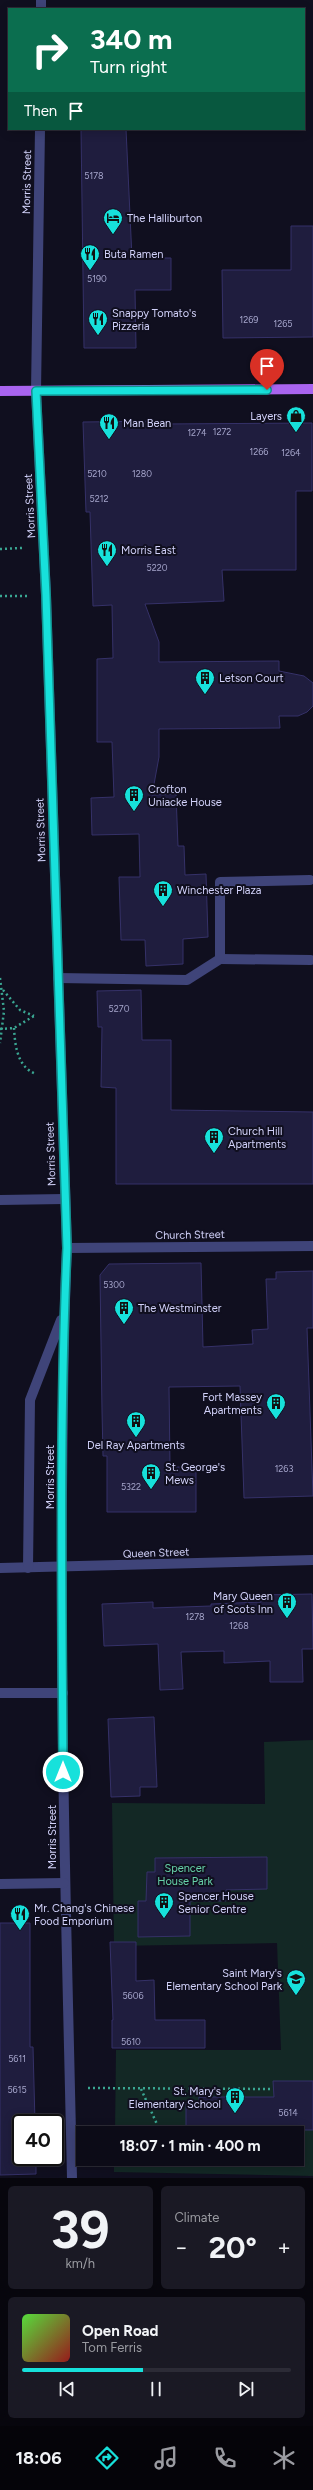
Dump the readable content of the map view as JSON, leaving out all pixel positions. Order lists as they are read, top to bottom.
{
  "streets": {
    "street": ["Morris Street", "Church Street", "Queen Street"]
  },
  "crossings": [
    ["Morris Street", "Church Street"],
    ["Morris Street", "Queen Street"]
  ],
  "parks": ["Spencer House Park"],
  "places": {
    "hotel": ["The Halliburton"],
    "restaurant": [
      "Buta Ramen",
      "Snappy Tomato's Pizzeria",
      "Man Bean",
      "Morris East",
      "Mr. Chang's Chinese Food Emporium"
    ],
    "shop": ["Layers"],
    "building": [
      "Letson Court",
      "Crofton Uniacke House",
      "Winchester Plaza",
      "Church Hill Apartments",
      "The Westminster",
      "Fort Massey Apartments",
      "Del Ray Apartments",
      "St. George's Mews",
      "Mary Queen of Scots Inn",
      "Spencer House Senior Centre",
      "St. Mary's Elementary School"
    ],
    "school or university": ["Saint Mary's Elementary School Park"]
  },
  "house_numbers": [
    "5178",
    "5190",
    "1269",
    "1265",
    "1272",
    "1274",
    "1266",
    "1264",
    "5210",
    "1280",
    "5212",
    "5220",
    "5270",
    "5300",
    "1263",
    "5322",
    "1278",
    "1268",
    "5606",
    "5610",
    "5611",
    "5615",
    "5614"
  ],
  "page": {
    "turn": ["340 m", "Turn right"],
    "then": "Then",
    "limit": "40",
    "trip": "18:07 · 1 min · 400 m",
    "tile": [
      ["39", "km/h"],
      "Climate"
    ],
    "heat": ["−", "20°", "+"],
    "song": ["Open Road", "Tom Ferris"],
    "tabs": "18:06"
  }
}
